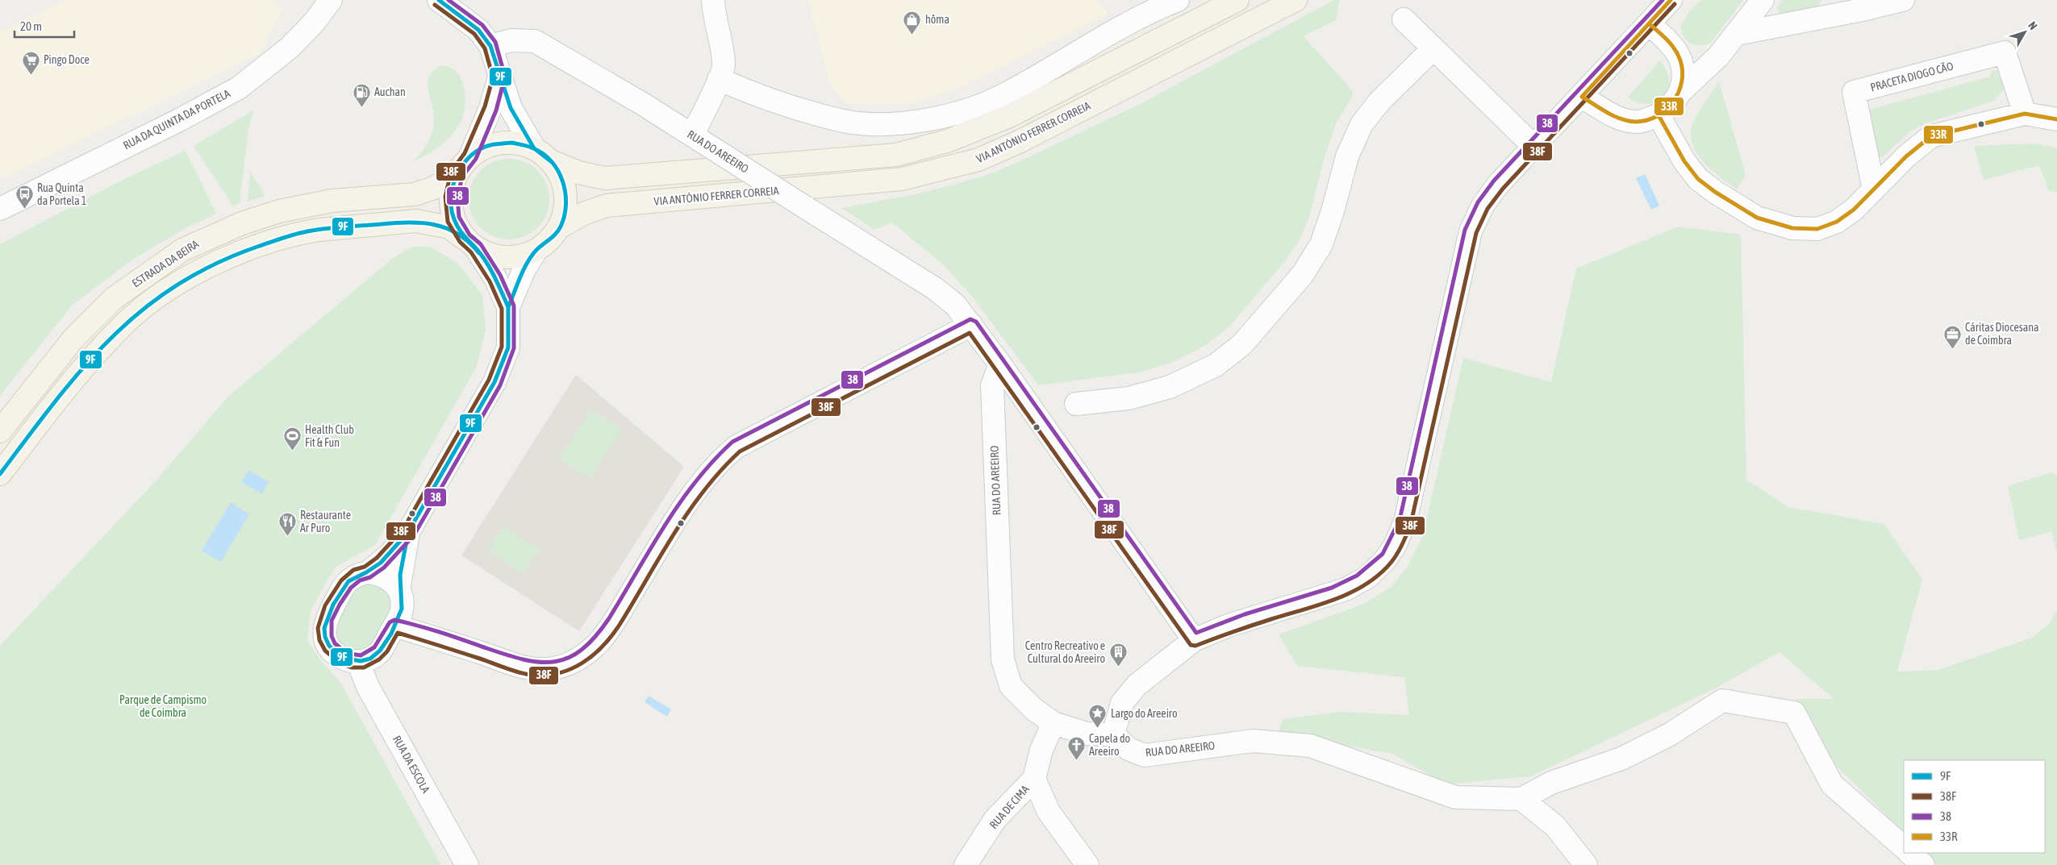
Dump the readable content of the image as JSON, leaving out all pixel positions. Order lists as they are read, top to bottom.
{
  "streets": {
    "main road": ["VIA ANTÓNIO FERRER CORREIA", "ESTRADA DA BEIRA"],
    "street": [
      "PRACETA DIOGO CÃO",
      "RUA DA QUINTA DA PORTELA",
      "RUA DO AREEIRO",
      "RUA DA ESCOLA",
      "RUA DE CIMA"
    ]
  },
  "crossings": [
    ["VIA ANTÓNIO FERRER CORREIA", "ESTRADA DA BEIRA"],
    ["RUA DO AREEIRO", "RUA DE CIMA"]
  ],
  "parks": ["Parque de Campismo de Coimbra"],
  "places": {
    "shop": ["hôma"],
    "supermarket": ["Pingo Doce"],
    "fuel station": ["Auchan"],
    "bus stop": ["Rua Quinta da Portela 1"],
    "office": ["Cáritas Diocesana de Coimbra"],
    "sports": ["Health Club Fit & Fun"],
    "restaurant": ["Restaurante Ar Puro"],
    "building": ["Centro Recreativo e Cultural do Areeiro"],
    "place": ["Largo do Areeiro"],
    "church": ["Capela do Areeiro"]
  },
  "lines": [
    "transit line 9F",
    "transit line 38",
    "transit line 33R",
    "transit line 38F"
  ],
  "legend": [
    "9F",
    "38F",
    "38",
    "33R"
  ],
  "scale_bar": "20 m",
  "north": "top right"
}
